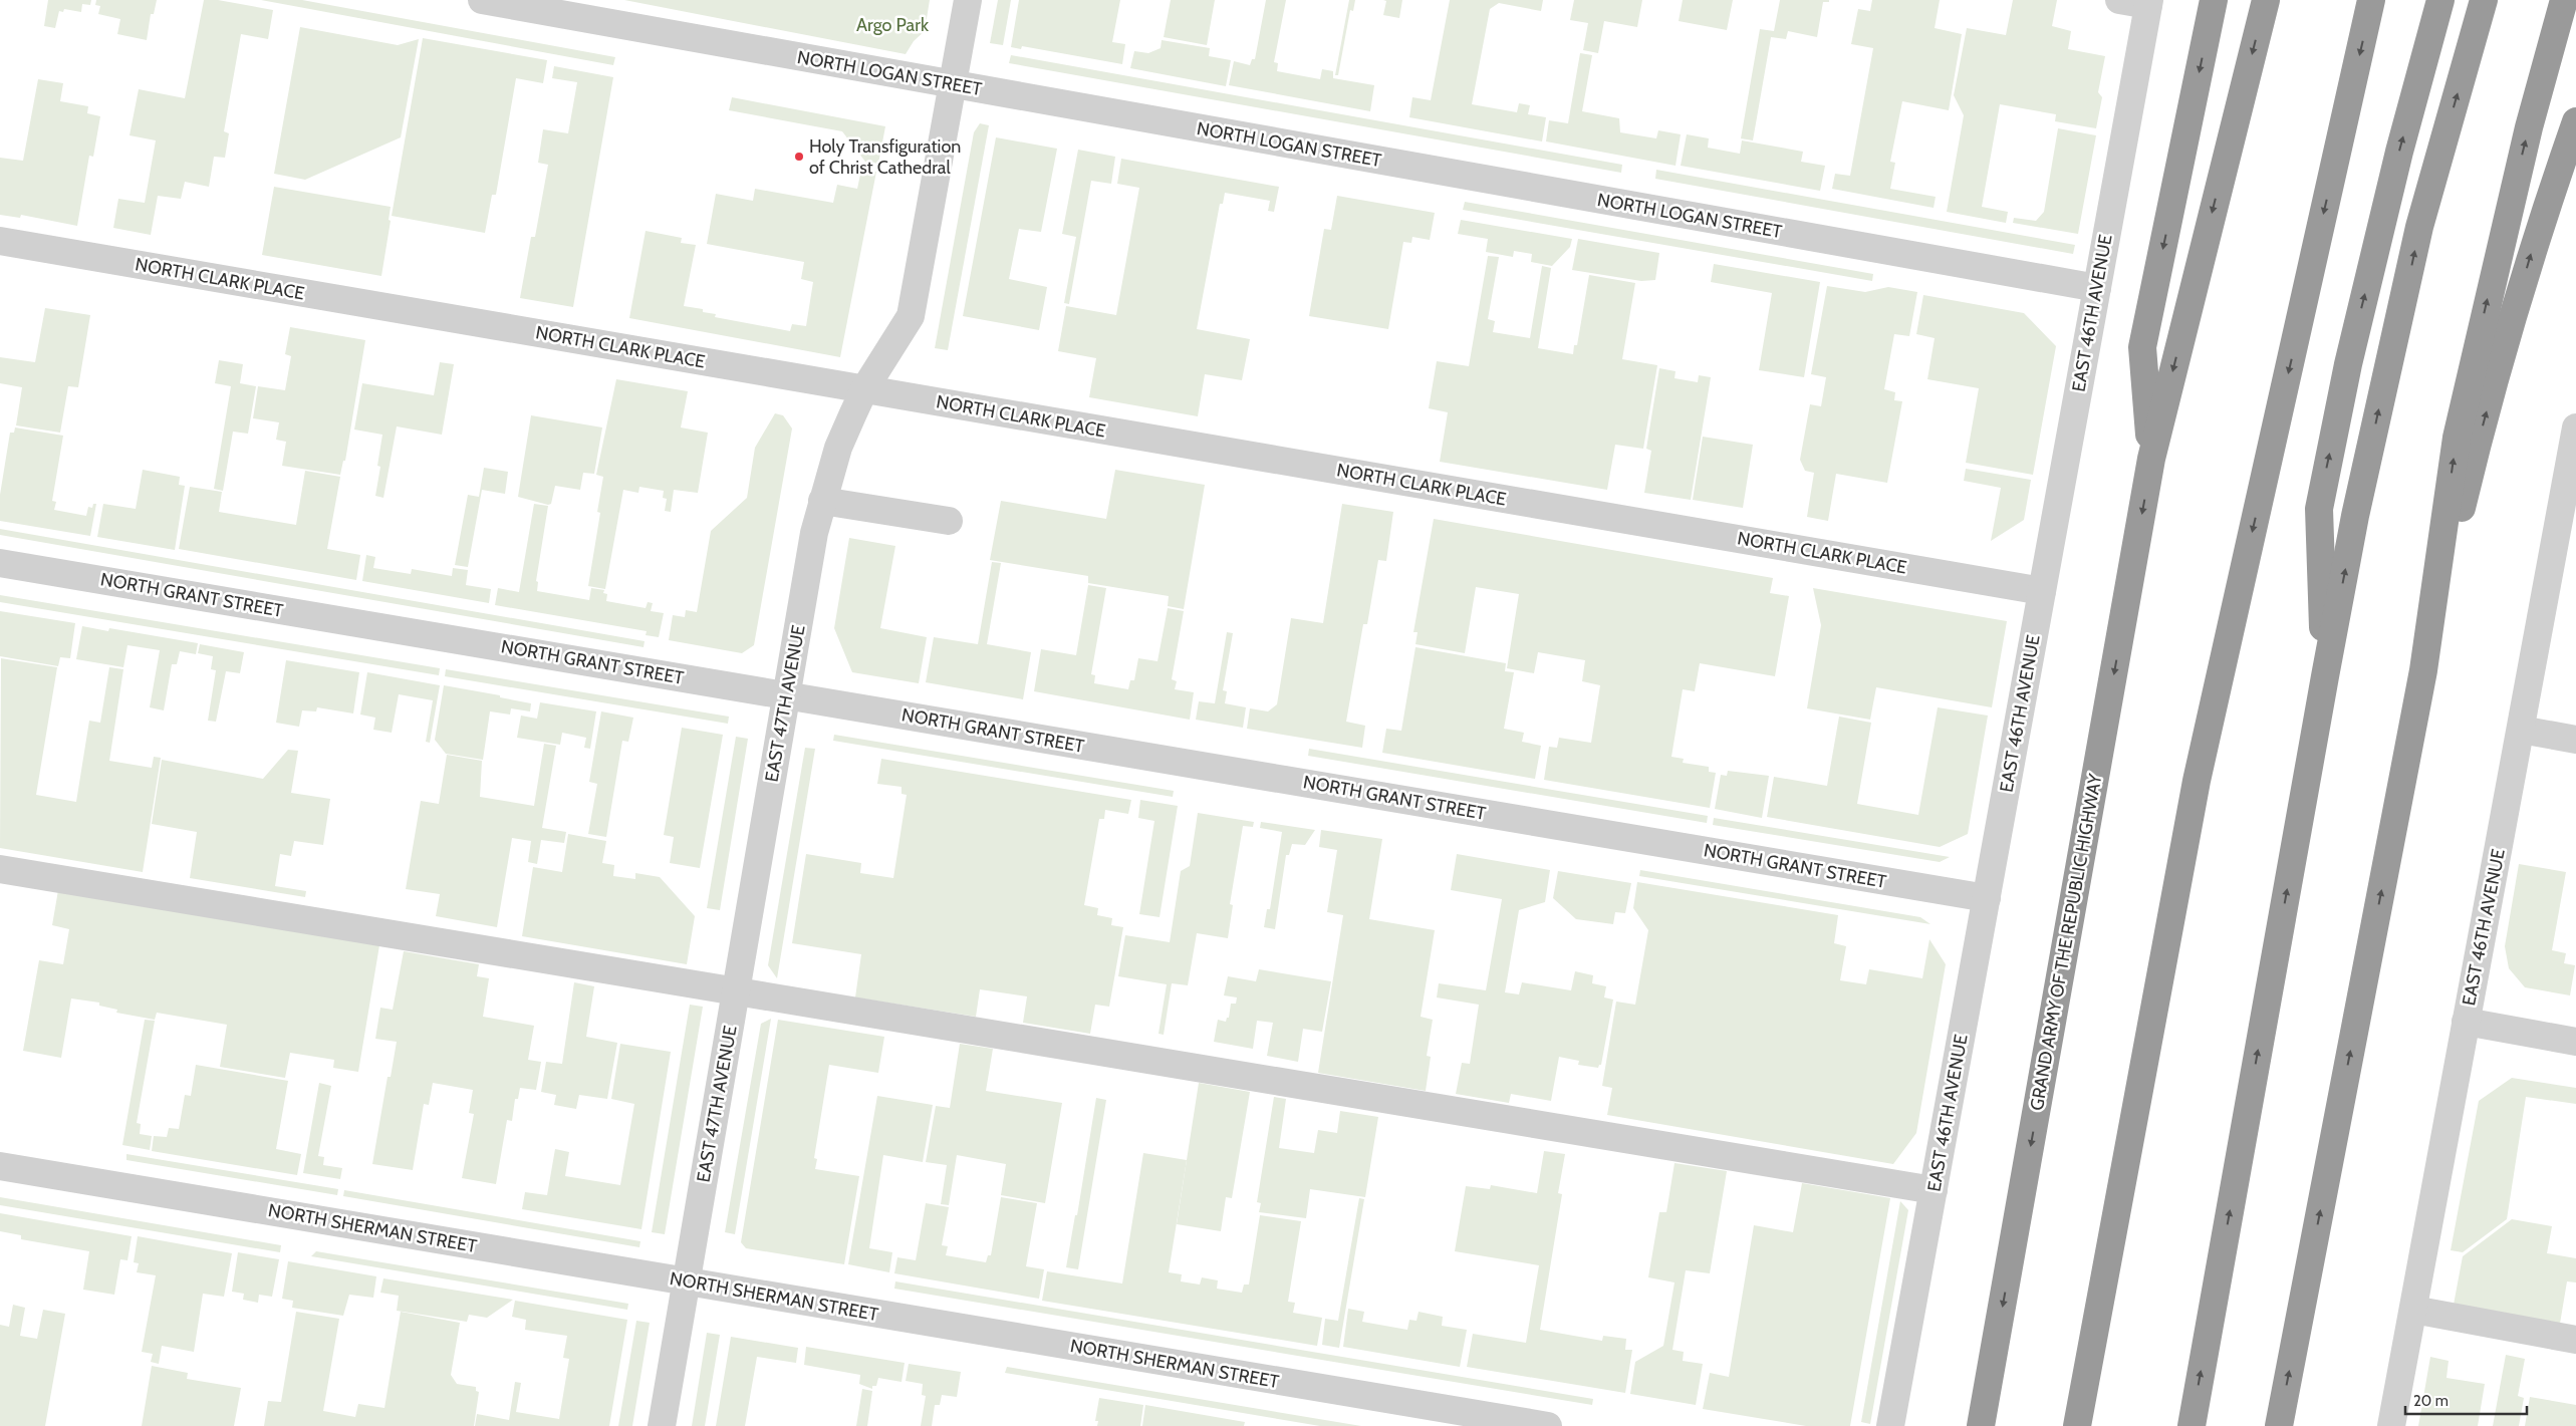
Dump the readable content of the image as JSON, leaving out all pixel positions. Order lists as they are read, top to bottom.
{
  "streets": {
    "highway": ["GRAND ARMY OF THE REPUBLIC HIGHWAY"],
    "street": [
      "NORTH LOGAN STREET",
      "NORTH CLARK PLACE",
      "EAST 46TH AVENUE",
      "NORTH GRANT STREET",
      "EAST 47TH AVENUE",
      "NORTH SHERMAN STREET"
    ]
  },
  "crossings": [
    ["NORTH LOGAN STREET", "EAST 46TH AVENUE"],
    ["NORTH LOGAN STREET", "EAST 47TH AVENUE"],
    ["NORTH CLARK PLACE", "EAST 46TH AVENUE"],
    ["NORTH CLARK PLACE", "EAST 47TH AVENUE"],
    ["EAST 46TH AVENUE", "NORTH GRANT STREET"],
    ["NORTH GRANT STREET", "EAST 47TH AVENUE"],
    ["EAST 47TH AVENUE", "NORTH SHERMAN STREET"]
  ],
  "parks": ["Argo Park"],
  "places": ["Holy Transfiguration of Christ Cathedral"],
  "scale_bar": "20 m"
}
